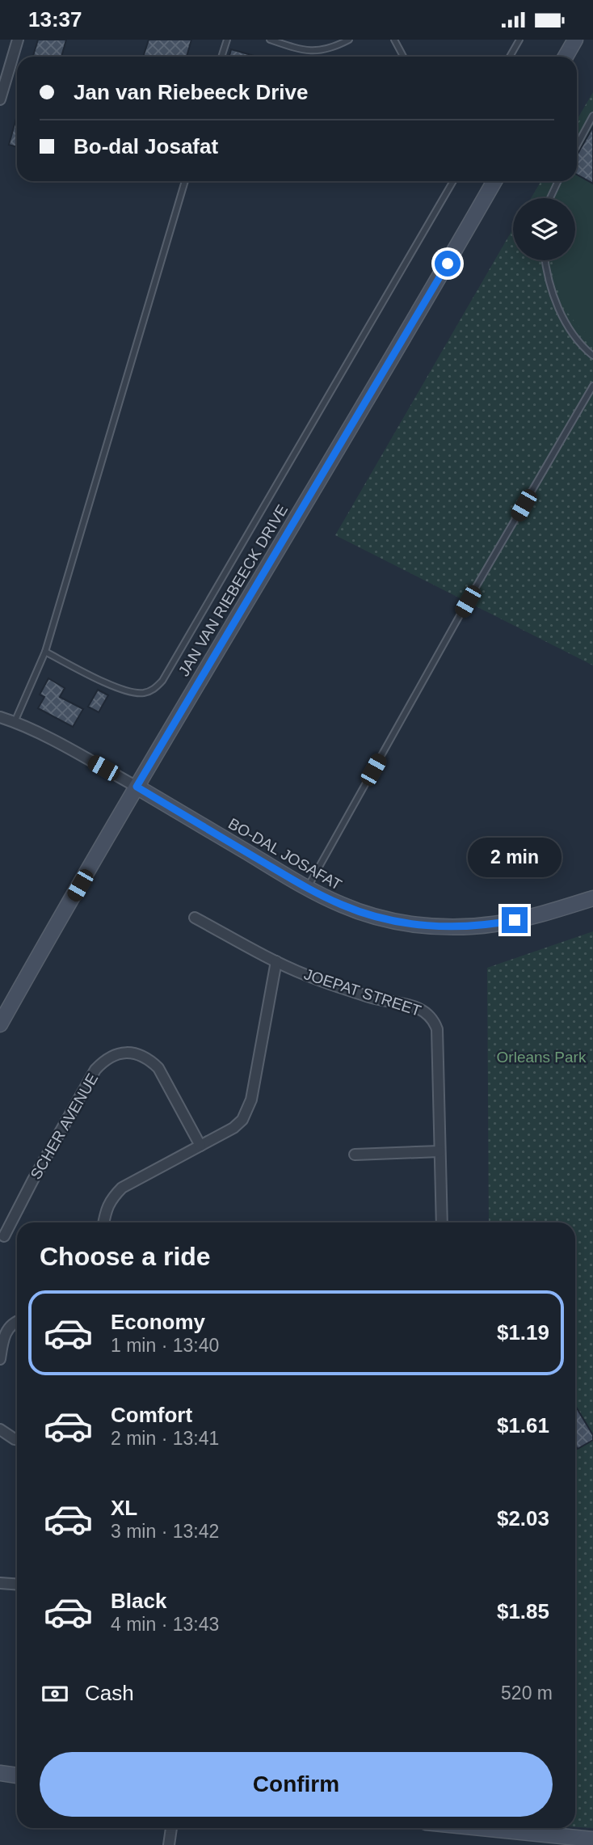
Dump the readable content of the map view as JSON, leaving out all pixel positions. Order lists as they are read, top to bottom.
{
  "streets": {
    "main road": ["JAN VAN RIEBEECK DRIVE", "BO-DAL JOSAFAT"],
    "street": ["JOEPAT STREET", "SCHER AVENUE"]
  },
  "crossings": [
    ["JAN VAN RIEBEECK DRIVE", "BO-DAL JOSAFAT"]
  ],
  "parks": ["Orleans Park"],
  "page": {
    "status": "13:37",
    "banner": ["Jan van Riebeeck Drive", "Bo-dal Josafat"],
    "bubble": "2 min",
    "heading": "Choose a ride",
    "list": [
      {
        "name": "Economy",
        "note": "1 min · 13:40",
        "value": "$1.19"
      },
      {
        "name": "Comfort",
        "note": "2 min · 13:41",
        "value": "$1.61"
      },
      {
        "name": "XL",
        "note": "3 min · 13:42",
        "value": "$2.03"
      },
      {
        "name": "Black",
        "note": "4 min · 13:43",
        "value": "$1.85"
      }
    ],
    "pay": ["Cash", "520 m"],
    "buttons": "Confirm"
  }
}
